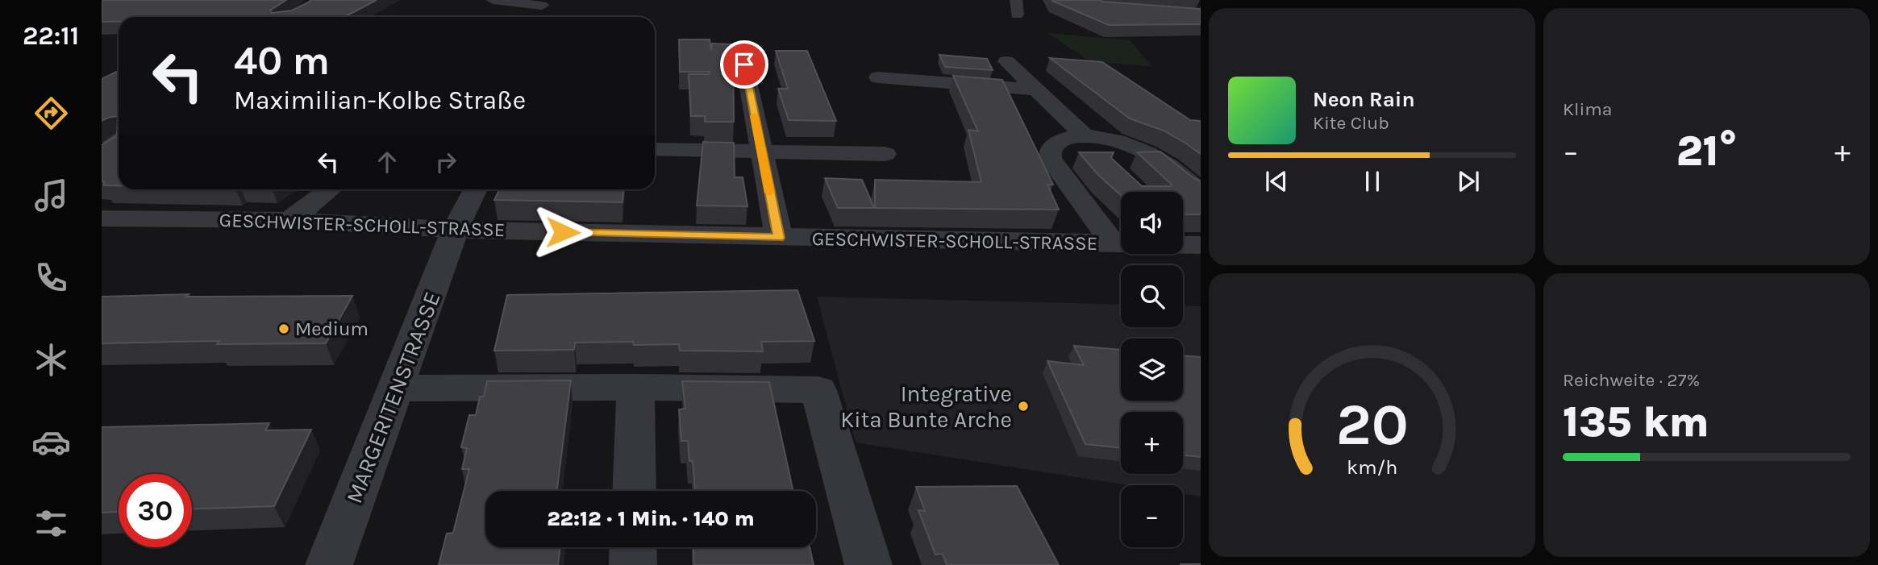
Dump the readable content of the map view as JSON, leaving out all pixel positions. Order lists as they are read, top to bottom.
{
  "streets": {
    "street": ["GESCHWISTER-SCHOLL-STRASSE", "MARGERITENSTRASSE"]
  },
  "crossings": [
    ["GESCHWISTER-SCHOLL-STRASSE", "MARGERITENSTRASSE"]
  ],
  "places": ["Medium", "Integrative Kita Bunte Arche"],
  "page": {
    "tabs": "22:11",
    "tile": [
      "Klima",
      ["Reichweite · 27%", "135 km"]
    ],
    "turn": ["40 m", "Maximilian-Kolbe Straße"],
    "song": ["Neon Rain", "Kite Club"],
    "heat": ["−", "21°", "+"],
    "map_buttons": ["+", "−"],
    "limit": "30",
    "trip": "22:12 · 1 Min. · 140 m",
    "gauge": ["20", "km/h"]
  }
}
